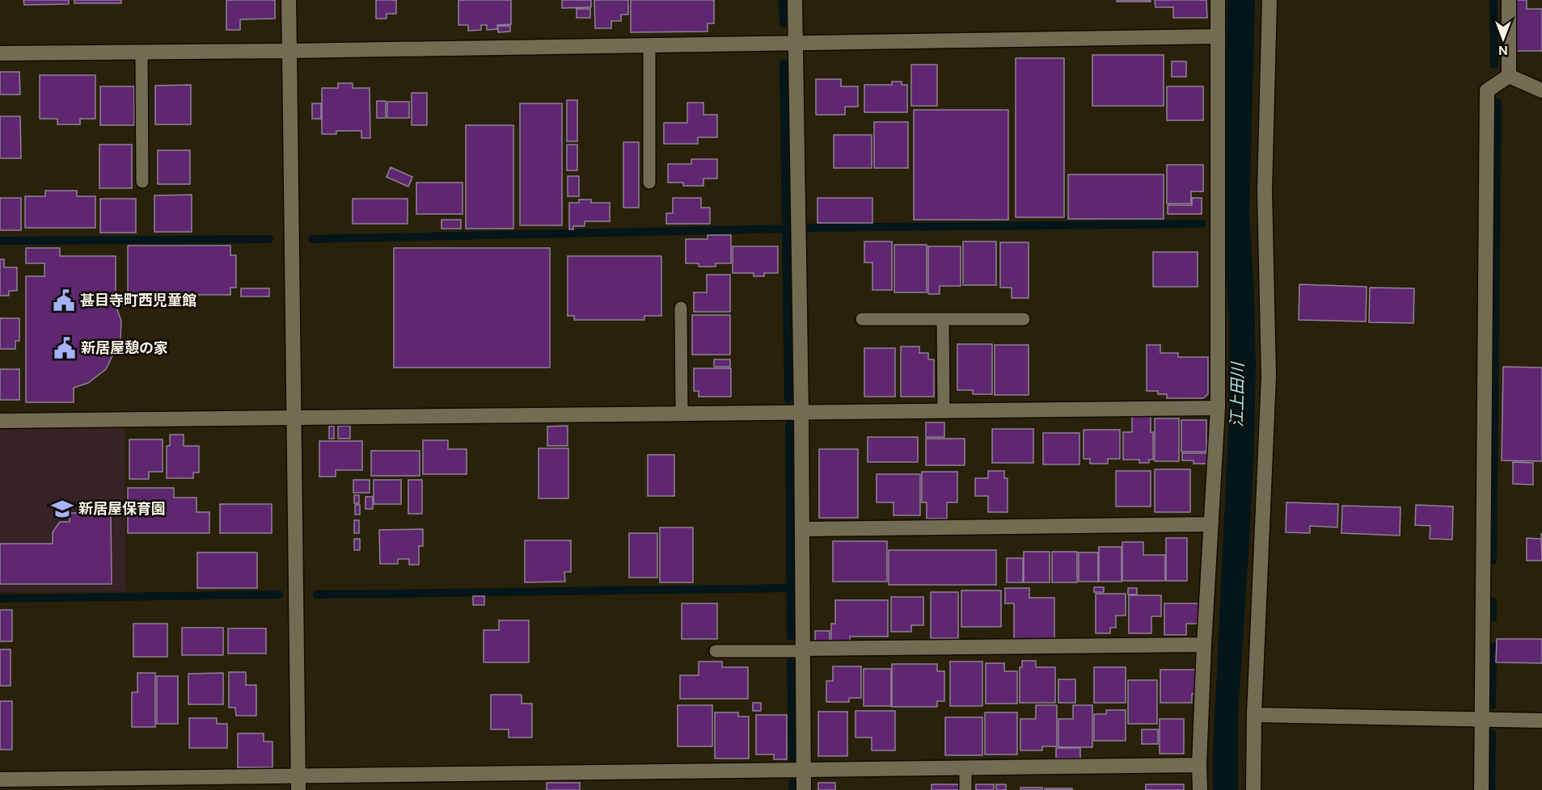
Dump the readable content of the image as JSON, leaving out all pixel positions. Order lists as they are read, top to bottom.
{
  "water": ["江上田川"],
  "places": {
    "public building": ["甚目寺町西児童館", "新居屋憩の家"],
    "school or university": ["新居屋保育園"]
  },
  "north": "bottom"
}
